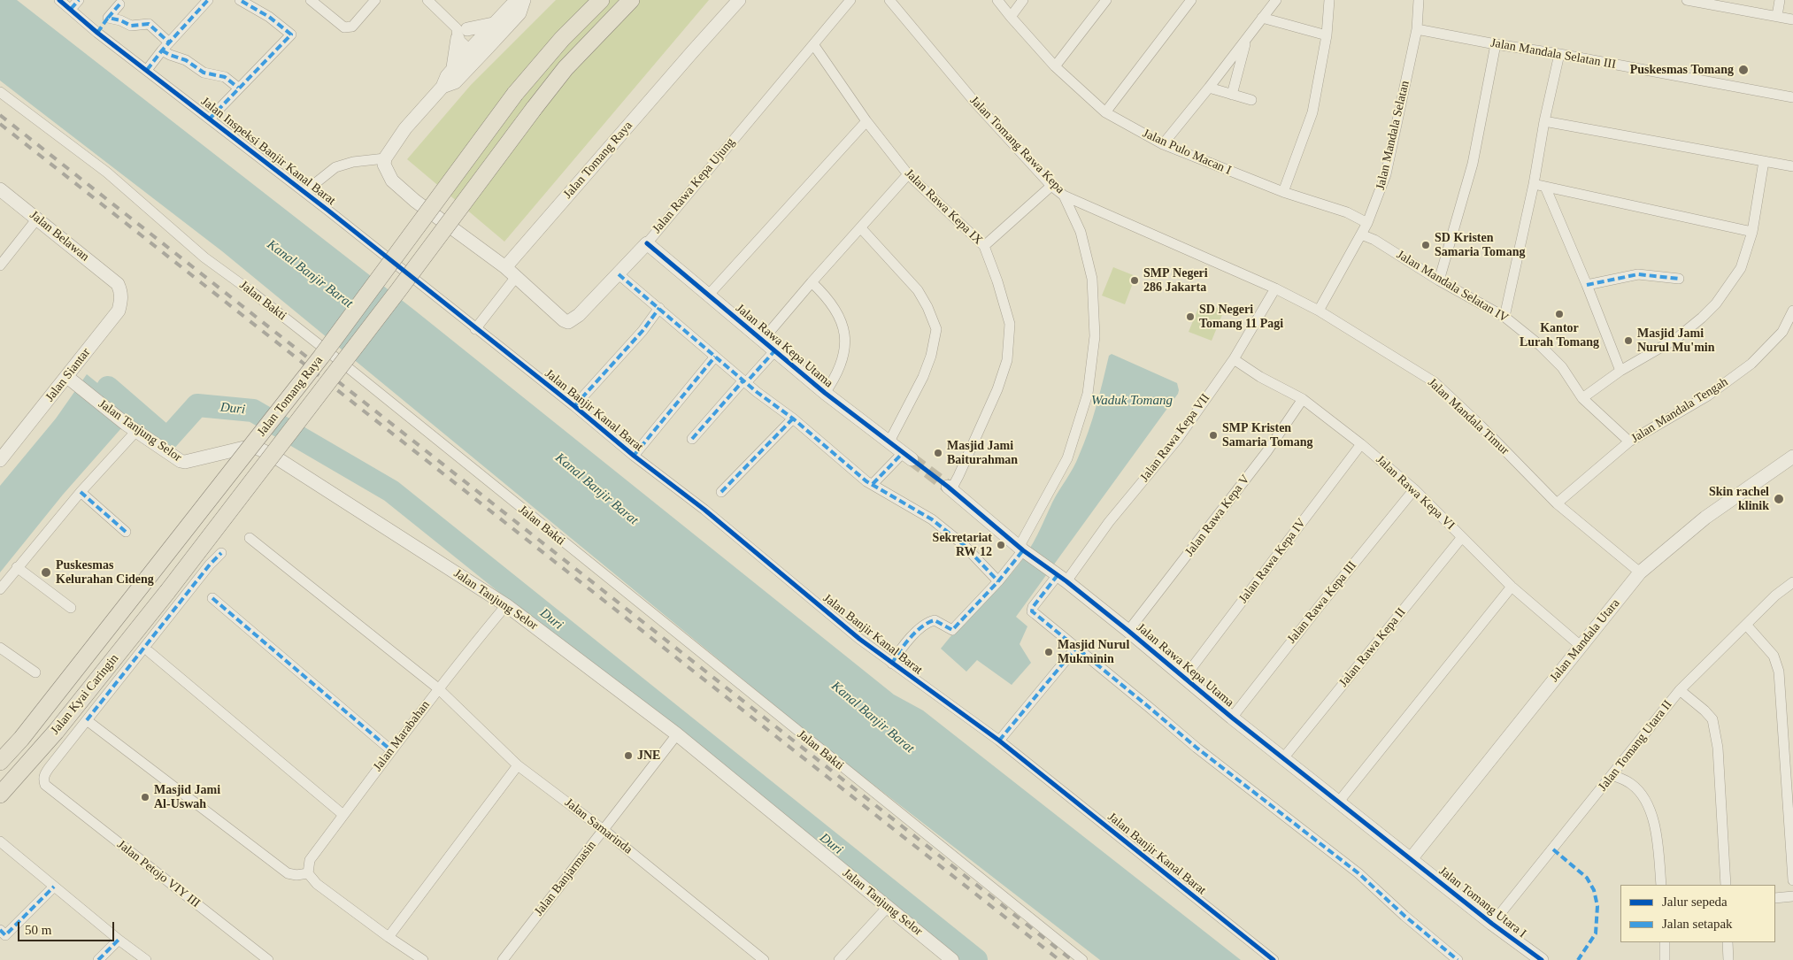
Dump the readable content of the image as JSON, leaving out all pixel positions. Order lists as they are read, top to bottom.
{
  "streets": {
    "main road": ["Jalan Tomang Raya", "Jalan Kyai Caringin"],
    "street": [
      "Jalan Mandala Selatan III",
      "Jalan Mandala Selatan",
      "Jalan Tomang Rawa Kepa",
      "Jalan Inspeksi Banjir Kanal Barat",
      "Jalan Pulo Macan I",
      "Jalan Rawa Kepa Ujung",
      "Jalan Rawa Kepa IX",
      "Jalan Belawan",
      "Jalan Mandala Selatan IV",
      "Jalan Bakti",
      "Jalan Rawa Kepa Utama",
      "Jalan Siantar",
      "Jalan Banjir Kanal Barat",
      "Jalan Mandala Tengah",
      "Jalan Mandala Timur",
      "Jalan Tanjung Selor",
      "Jalan Rawa Kepa VII",
      "Jalan Rawa Kepa VI",
      "Jalan Rawa Kepa V",
      "Jalan Rawa Kepa IV",
      "Jalan Rawa Kepa III",
      "Jalan Mandala Utara",
      "Jalan Rawa Kepa II",
      "Jalan Marabahan",
      "Jalan Tomang Utara II",
      "Jalan Samarinda",
      "Jalan Petojo VIY III",
      "Jalan Banjarmasin",
      "Jalan Tomang Utara I"
    ]
  },
  "crossings": [
    ["Jalan Mandala Selatan III", "Jalan Mandala Selatan"],
    ["Jalan Mandala Selatan", "Jalan Pulo Macan I"],
    ["Jalan Mandala Selatan", "Jalan Mandala Selatan IV"],
    ["Jalan Mandala Selatan", "Jalan Mandala Timur"],
    ["Jalan Tomang Rawa Kepa", "Jalan Mandala Timur"],
    ["Jalan Tomang Rawa Kepa", "Jalan Rawa Kepa VII"],
    ["Jalan Inspeksi Banjir Kanal Barat", "Jalan Banjir Kanal Barat"],
    ["Jalan Tomang Raya", "Jalan Rawa Kepa Ujung"],
    ["Jalan Tomang Raya", "Jalan Kyai Caringin"],
    ["Jalan Rawa Kepa Ujung", "Jalan Rawa Kepa IX"],
    ["Jalan Rawa Kepa Ujung", "Jalan Rawa Kepa Utama"],
    ["Jalan Rawa Kepa IX", "Jalan Rawa Kepa Utama"],
    ["Jalan Belawan", "Jalan Siantar"],
    ["Jalan Mandala Selatan IV", "Jalan Mandala Tengah"],
    ["Jalan Rawa Kepa Utama", "Jalan Rawa Kepa VII"],
    ["Jalan Rawa Kepa Utama", "Jalan Rawa Kepa V"],
    ["Jalan Rawa Kepa Utama", "Jalan Rawa Kepa IV"],
    ["Jalan Rawa Kepa Utama", "Jalan Rawa Kepa III"],
    ["Jalan Rawa Kepa Utama", "Jalan Mandala Utara"],
    ["Jalan Rawa Kepa Utama", "Jalan Rawa Kepa II"],
    ["Jalan Rawa Kepa Utama", "Jalan Tomang Utara I"],
    ["Jalan Siantar", "Jalan Tanjung Selor"],
    ["Jalan Mandala Tengah", "Jalan Mandala Timur"],
    ["Jalan Mandala Timur", "Jalan Rawa Kepa VII"],
    ["Jalan Mandala Timur", "Jalan Mandala Utara"],
    ["Jalan Tanjung Selor", "Jalan Marabahan"],
    ["Jalan Tanjung Selor", "Jalan Banjarmasin"],
    ["Jalan Rawa Kepa VII", "Jalan Rawa Kepa VI"],
    ["Jalan Rawa Kepa VI", "Jalan Rawa Kepa V"],
    ["Jalan Rawa Kepa VI", "Jalan Rawa Kepa IV"],
    ["Jalan Rawa Kepa VI", "Jalan Rawa Kepa III"],
    ["Jalan Rawa Kepa VI", "Jalan Mandala Utara"],
    ["Jalan Rawa Kepa VI", "Jalan Rawa Kepa II"],
    ["Jalan Mandala Utara", "Jalan Tomang Utara I"],
    ["Jalan Marabahan", "Jalan Samarinda"],
    ["Jalan Tomang Utara II", "Jalan Tomang Utara I"],
    ["Jalan Samarinda", "Jalan Banjarmasin"]
  ],
  "water": ["Kanal Banjir Barat", "Waduk Tomang", "Duri"],
  "places": [
    "Puskesmas Tomang",
    "SD Kristen Samaria Tomang",
    "SMP Negeri 286 Jakarta",
    "Kantor Lurah Tomang",
    "SD Negeri Tomang 11 Pagi",
    "Masjid Jami Nurul Mu'min",
    "SMP Kristen Samaria Tomang",
    "Masjid Jami Baiturahman",
    "Skin rachel klinik",
    "Sekretariat RW 12",
    "Puskesmas Kelurahan Cideng",
    "Masjid Nurul Mukminin",
    "JNE",
    "Masjid Jami Al-Uswah"
  ],
  "legend": ["Jalur sepeda", "Jalan setapak"],
  "scale_bar": "50 m"
}
